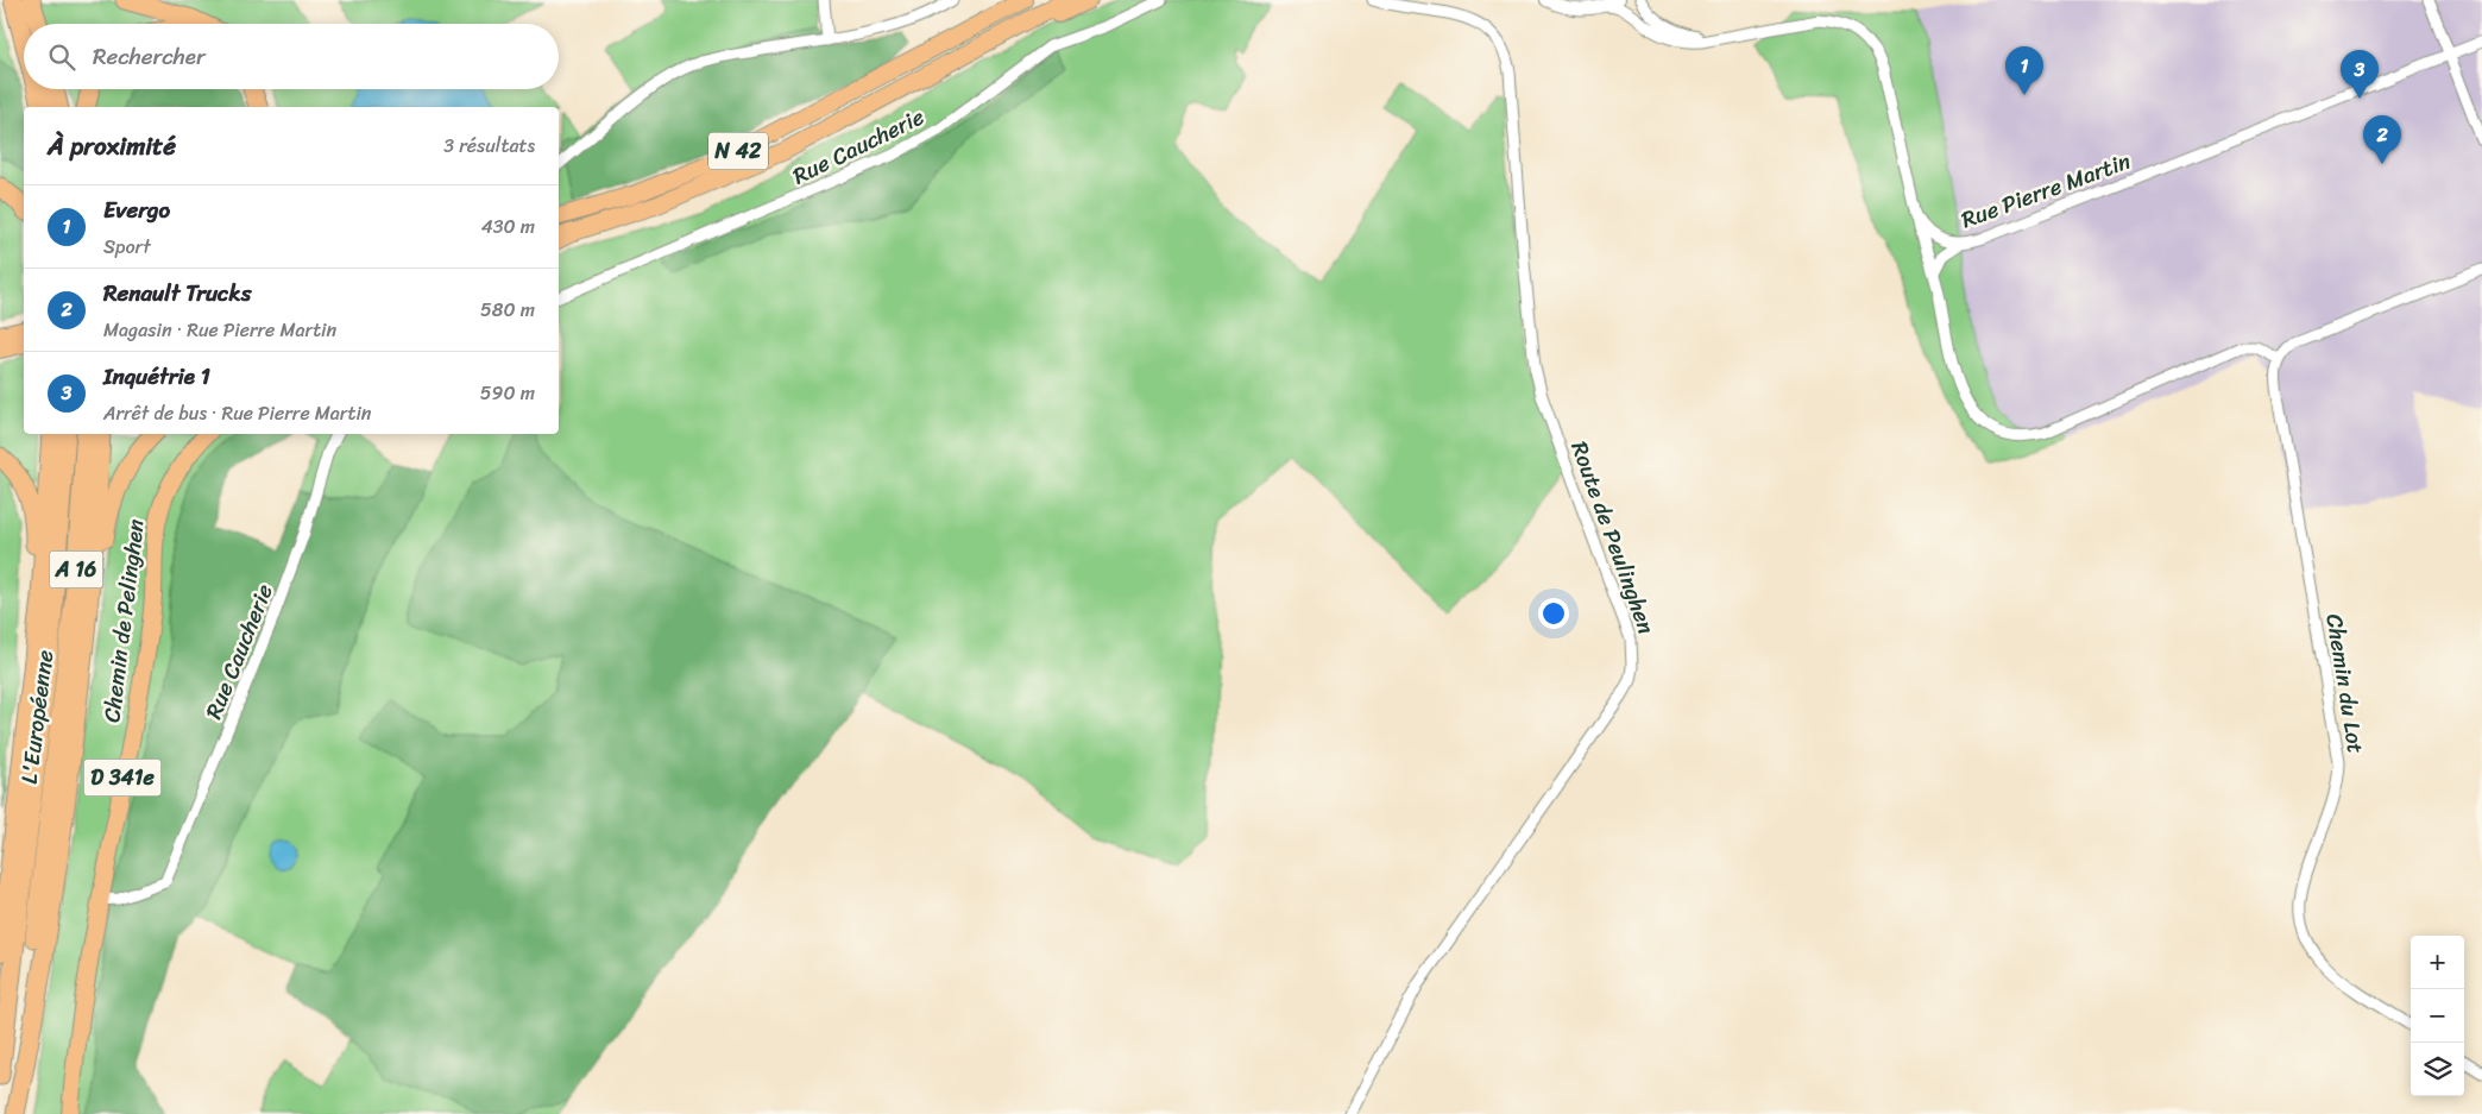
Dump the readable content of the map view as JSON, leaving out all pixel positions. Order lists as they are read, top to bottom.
{
  "streets": {
    "highway": ["A 16", "L'Européenne"],
    "main road": ["N 42", "Chemin de Pelinghen", "D 341e"],
    "street": [
      "Rue Caucherie",
      "Rue Pierre Martin",
      "Route de Peulinghen",
      "Chemin du Lot"
    ]
  },
  "crossings": [
    ["Rue Caucherie", "Chemin de Pelinghen"]
  ],
  "page": {
    "search": "Rechercher",
    "pins": ["1", "3", "2"],
    "heading": ["À proximité", "3 résultats"],
    "list": [
      {
        "mark": "1",
        "name": "Evergo",
        "note": "Sport",
        "value": "430 m"
      },
      {
        "mark": "2",
        "name": "Renault Trucks",
        "note": "Magasin · Rue Pierre Martin",
        "value": "580 m"
      },
      {
        "mark": "3",
        "name": "Inquétrie 1",
        "note": "Arrêt de bus · Rue Pierre Martin",
        "value": "590 m"
      }
    ],
    "map_buttons": ["+", "−"]
  }
}
